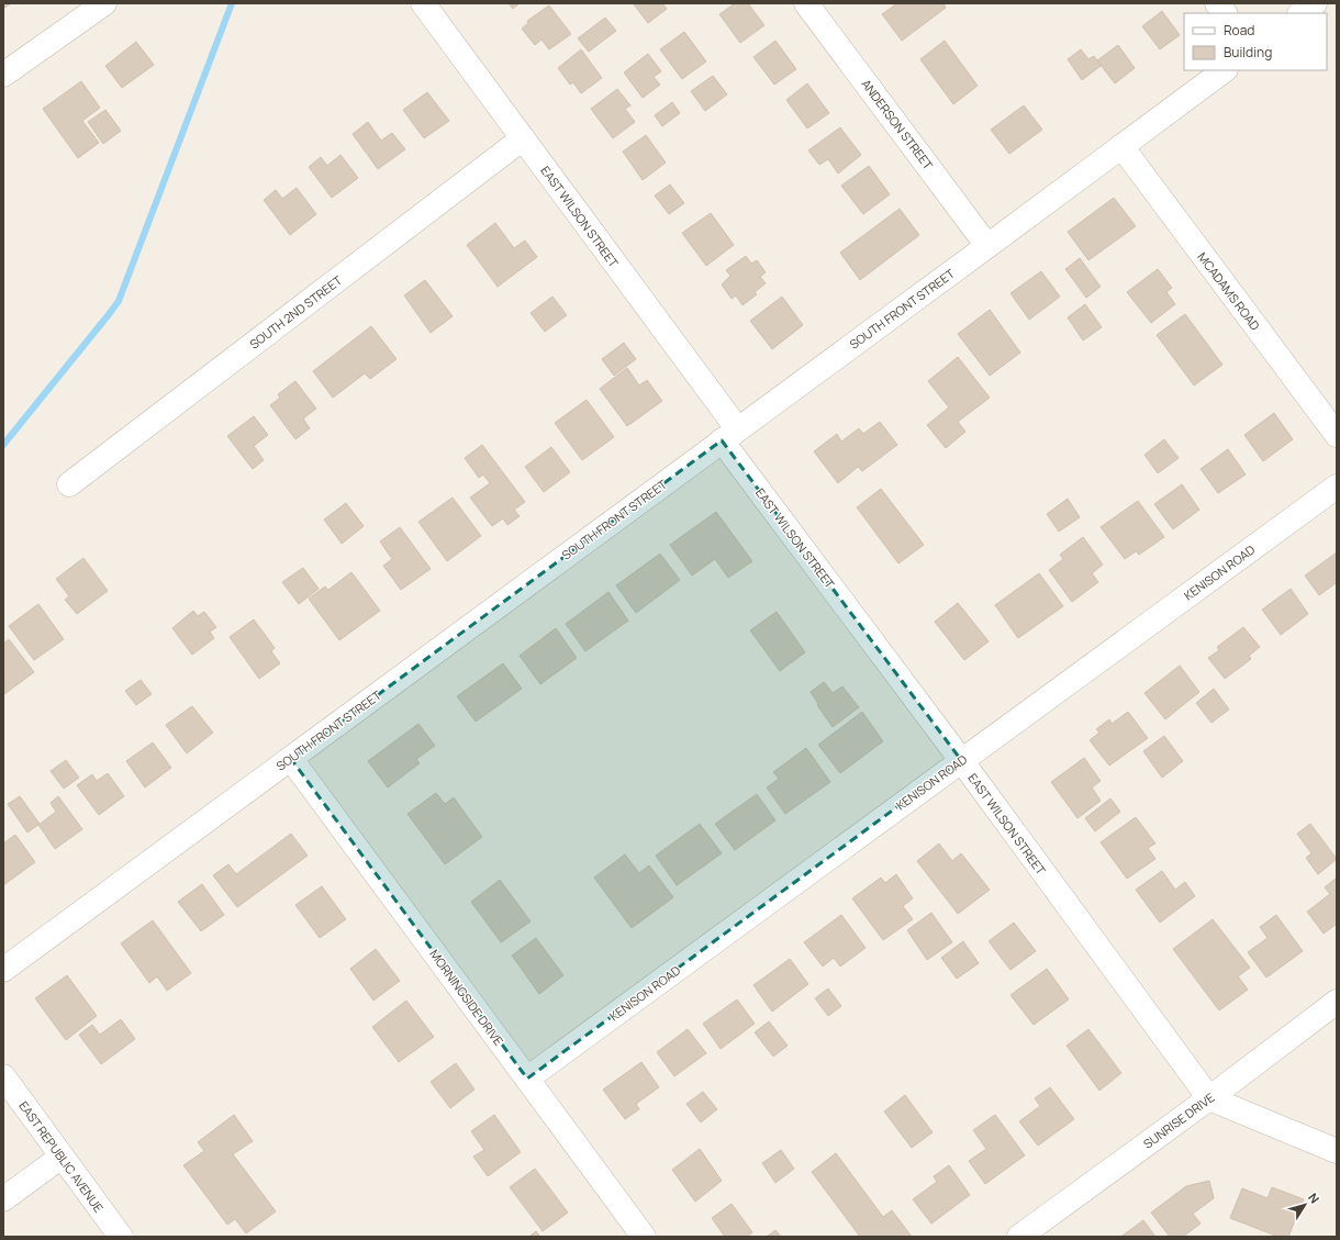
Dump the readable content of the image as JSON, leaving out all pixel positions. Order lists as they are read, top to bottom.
{
  "streets": {
    "street": [
      "ANDERSON STREET",
      "EAST WILSON STREET",
      "MCADAMS ROAD",
      "SOUTH FRONT STREET",
      "SOUTH 2ND STREET",
      "KENISON ROAD",
      "MORNINGSIDE DRIVE",
      "SUNRISE DRIVE",
      "EAST REPUBLIC AVENUE"
    ]
  },
  "crossings": [
    ["ANDERSON STREET", "SOUTH FRONT STREET"],
    ["EAST WILSON STREET", "SOUTH FRONT STREET"],
    ["EAST WILSON STREET", "SOUTH 2ND STREET"],
    ["EAST WILSON STREET", "KENISON ROAD"],
    ["EAST WILSON STREET", "SUNRISE DRIVE"],
    ["MCADAMS ROAD", "SOUTH FRONT STREET"],
    ["SOUTH FRONT STREET", "MORNINGSIDE DRIVE"],
    ["KENISON ROAD", "MORNINGSIDE DRIVE"]
  ],
  "legend": ["Road", "Building"],
  "north": "top right"
}
